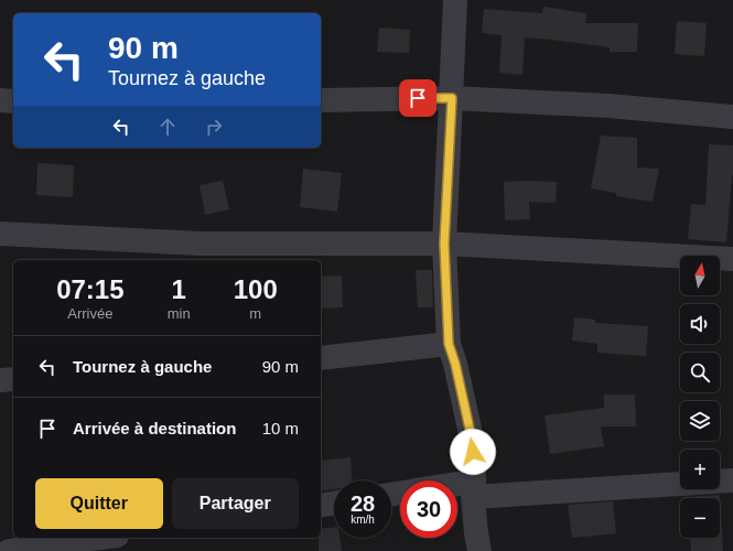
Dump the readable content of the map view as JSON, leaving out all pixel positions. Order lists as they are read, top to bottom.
{
  "north": "top",
  "page": {
    "turn": ["90 m", "Tournez à gauche"],
    "map_buttons": ["+", "−"],
    "eta": [
      "07:15",
      "Arrivée",
      "1",
      "min",
      "100",
      "m"
    ],
    "list": [
      {
        "name": "Tournez à gauche",
        "value": "90 m"
      },
      {
        "name": "Arrivée à destination",
        "value": "10 m"
      }
    ],
    "buttons": ["Quitter", "Partager"],
    "speed": "28 km/h",
    "limit": "30"
  }
}
